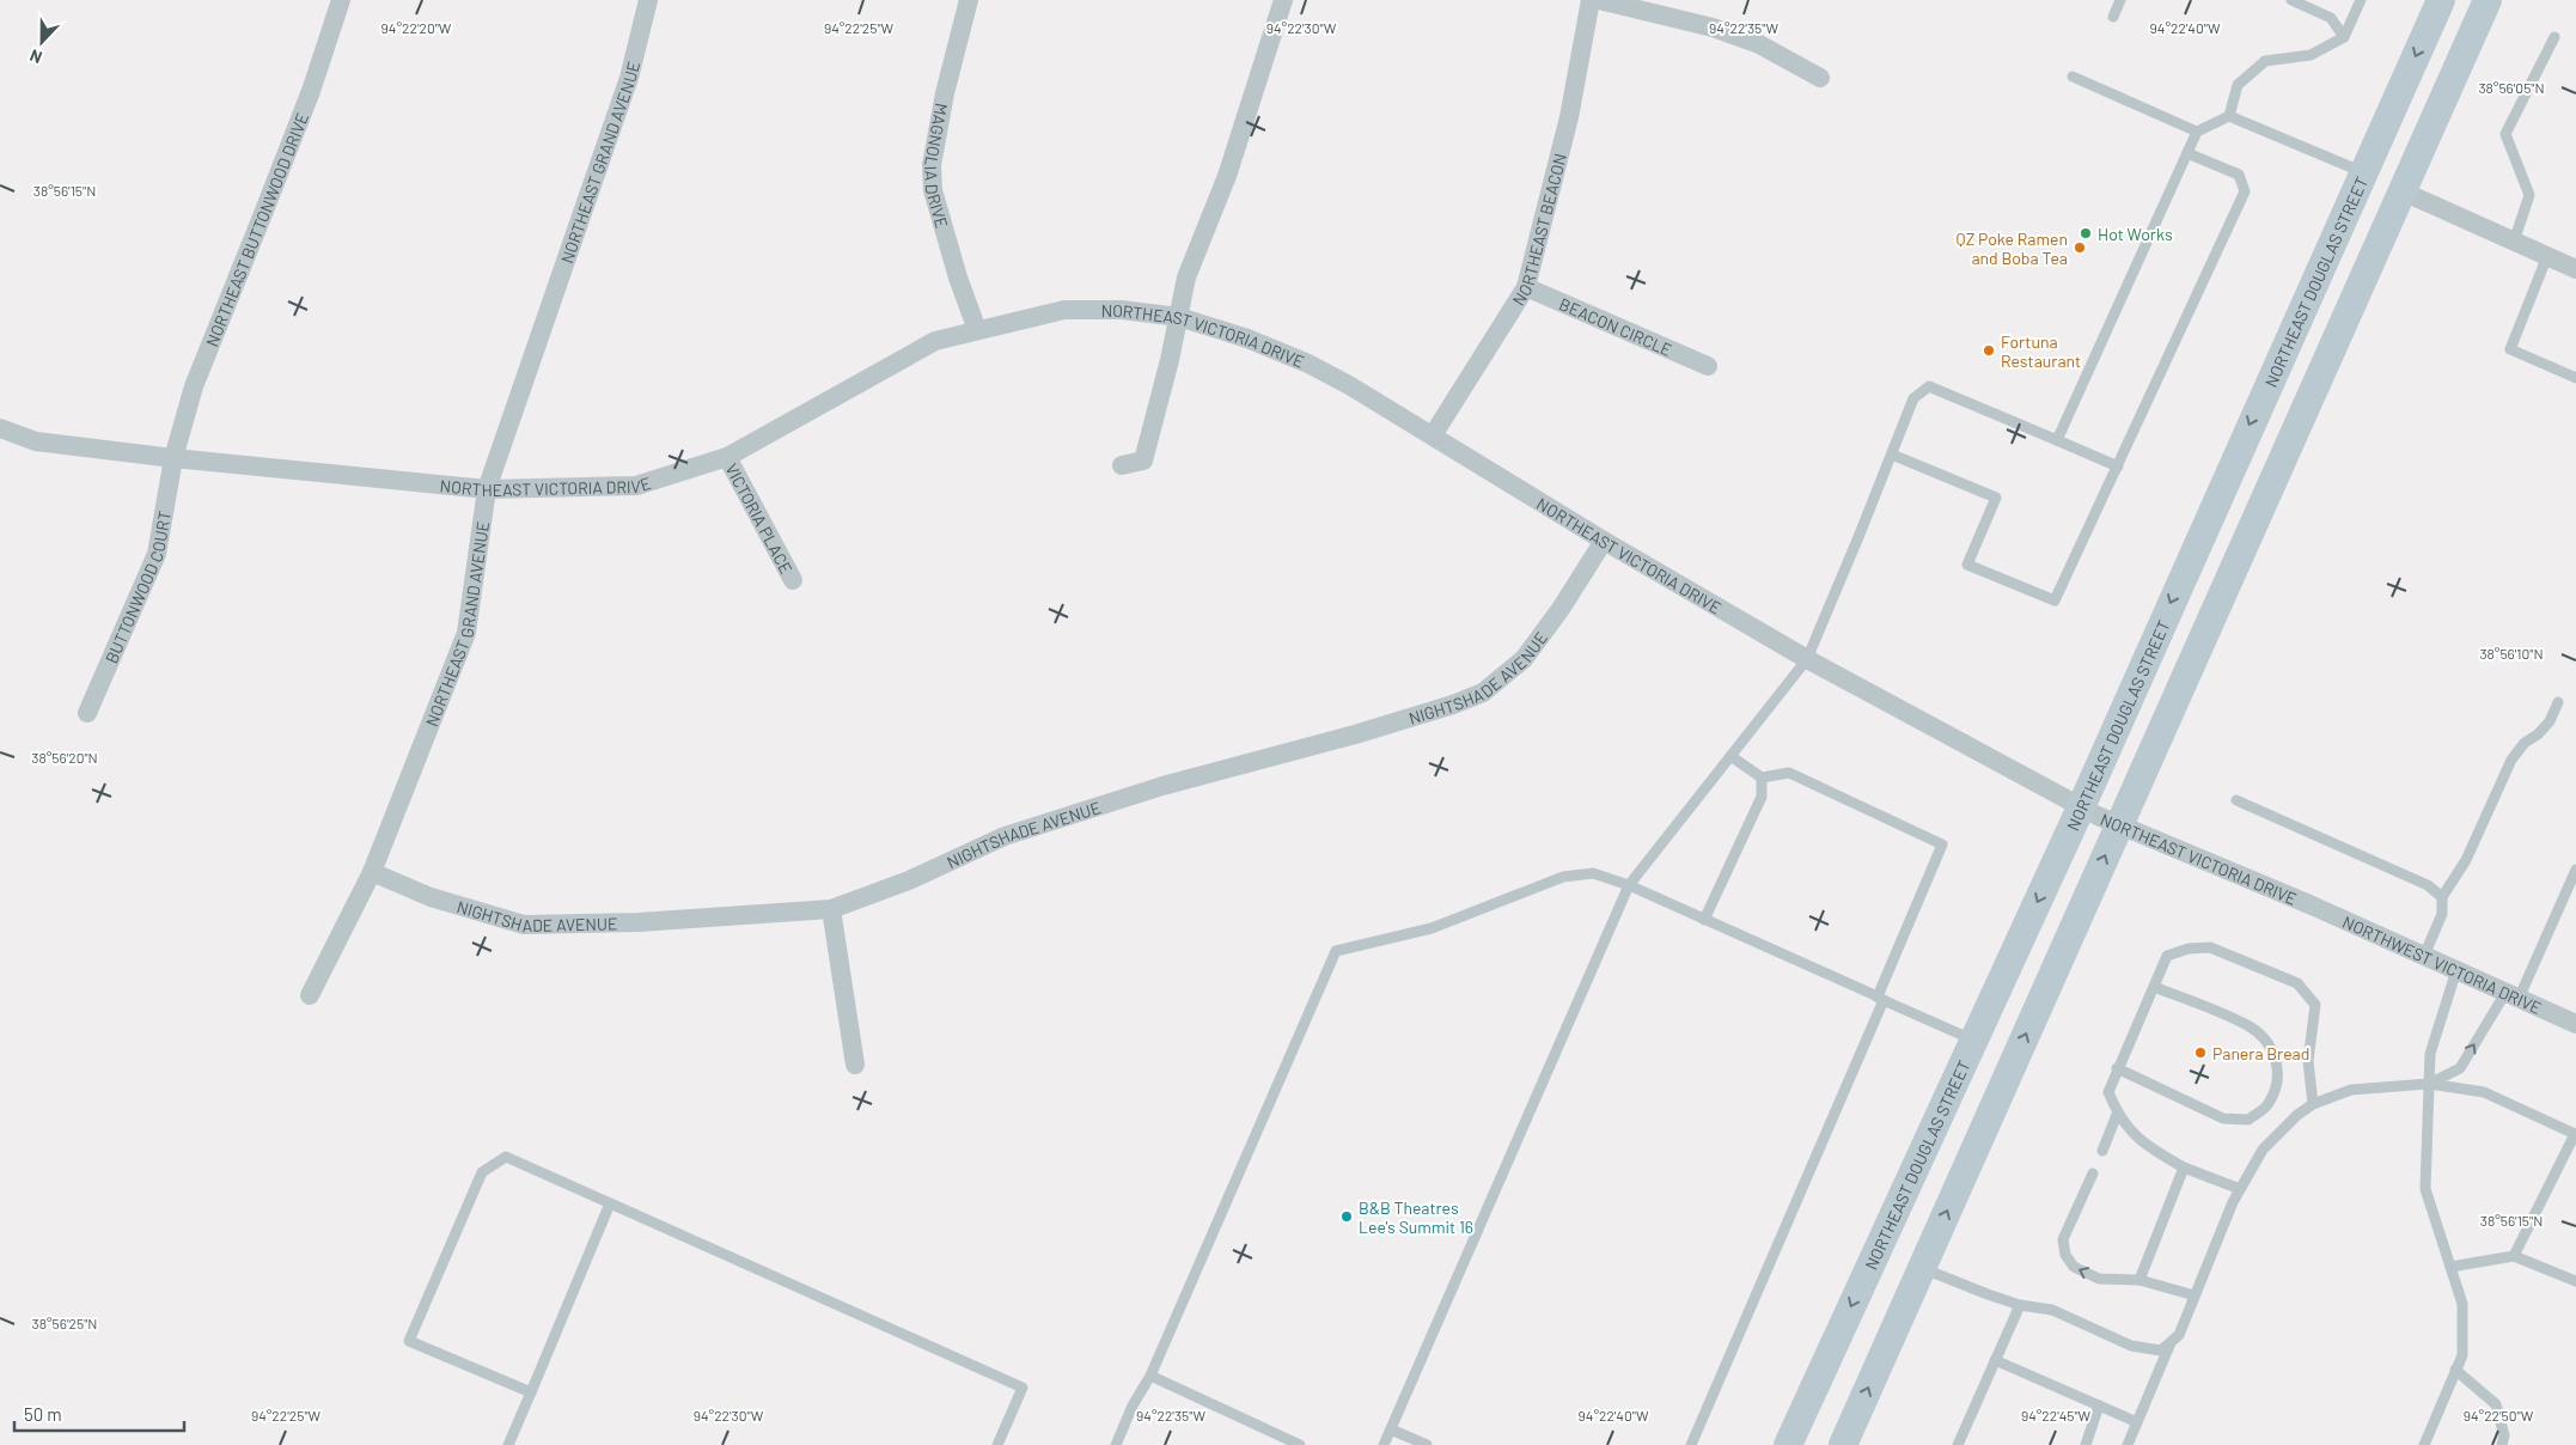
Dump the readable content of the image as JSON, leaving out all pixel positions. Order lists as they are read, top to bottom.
{
  "streets": {
    "main road": ["NORTHEAST DOUGLAS STREET"],
    "street": [
      "NORTHEAST GRAND AVENUE",
      "MAGNOLIA DRIVE",
      "NORTHEAST BEACON",
      "NORTHEAST BUTTONWOOD DRIVE",
      "BEACON CIRCLE",
      "NORTHEAST VICTORIA DRIVE",
      "VICTORIA PLACE",
      "BUTTONWOOD COURT",
      "NIGHTSHADE AVENUE",
      "NORTHWEST VICTORIA DRIVE"
    ]
  },
  "crossings": [
    ["NORTHEAST GRAND AVENUE", "NORTHEAST VICTORIA DRIVE"],
    ["NORTHEAST GRAND AVENUE", "NIGHTSHADE AVENUE"],
    ["MAGNOLIA DRIVE", "NORTHEAST VICTORIA DRIVE"],
    ["NORTHEAST BEACON", "BEACON CIRCLE"],
    ["NORTHEAST BEACON", "NORTHEAST VICTORIA DRIVE"],
    ["NORTHEAST BUTTONWOOD DRIVE", "NORTHEAST VICTORIA DRIVE"],
    ["NORTHEAST BUTTONWOOD DRIVE", "BUTTONWOOD COURT"],
    ["NORTHEAST DOUGLAS STREET", "NORTHEAST VICTORIA DRIVE"],
    ["NORTHEAST VICTORIA DRIVE", "VICTORIA PLACE"],
    ["NORTHEAST VICTORIA DRIVE", "BUTTONWOOD COURT"],
    ["NORTHEAST VICTORIA DRIVE", "NIGHTSHADE AVENUE"],
    ["NORTHEAST VICTORIA DRIVE", "NORTHWEST VICTORIA DRIVE"]
  ],
  "places": [
    "Hot Works",
    "QZ Poke Ramen and Boba Tea",
    "Fortuna Restaurant",
    "Panera Bread",
    "B&B Theatres Lee's Summit 16"
  ],
  "scale_bar": "50 m",
  "north": "bottom",
  "coordinates": [
    "94°22'20\"W",
    "94°22'25\"W",
    "94°22'30\"W",
    "94°22'35\"W",
    "94°22'40\"W",
    "38°56'05\"N",
    "38°56'15\"N",
    "38°56'10\"N",
    "38°56'20\"N",
    "38°56'25\"N",
    "94°22'45\"W",
    "94°22'50\"W"
  ]
}
